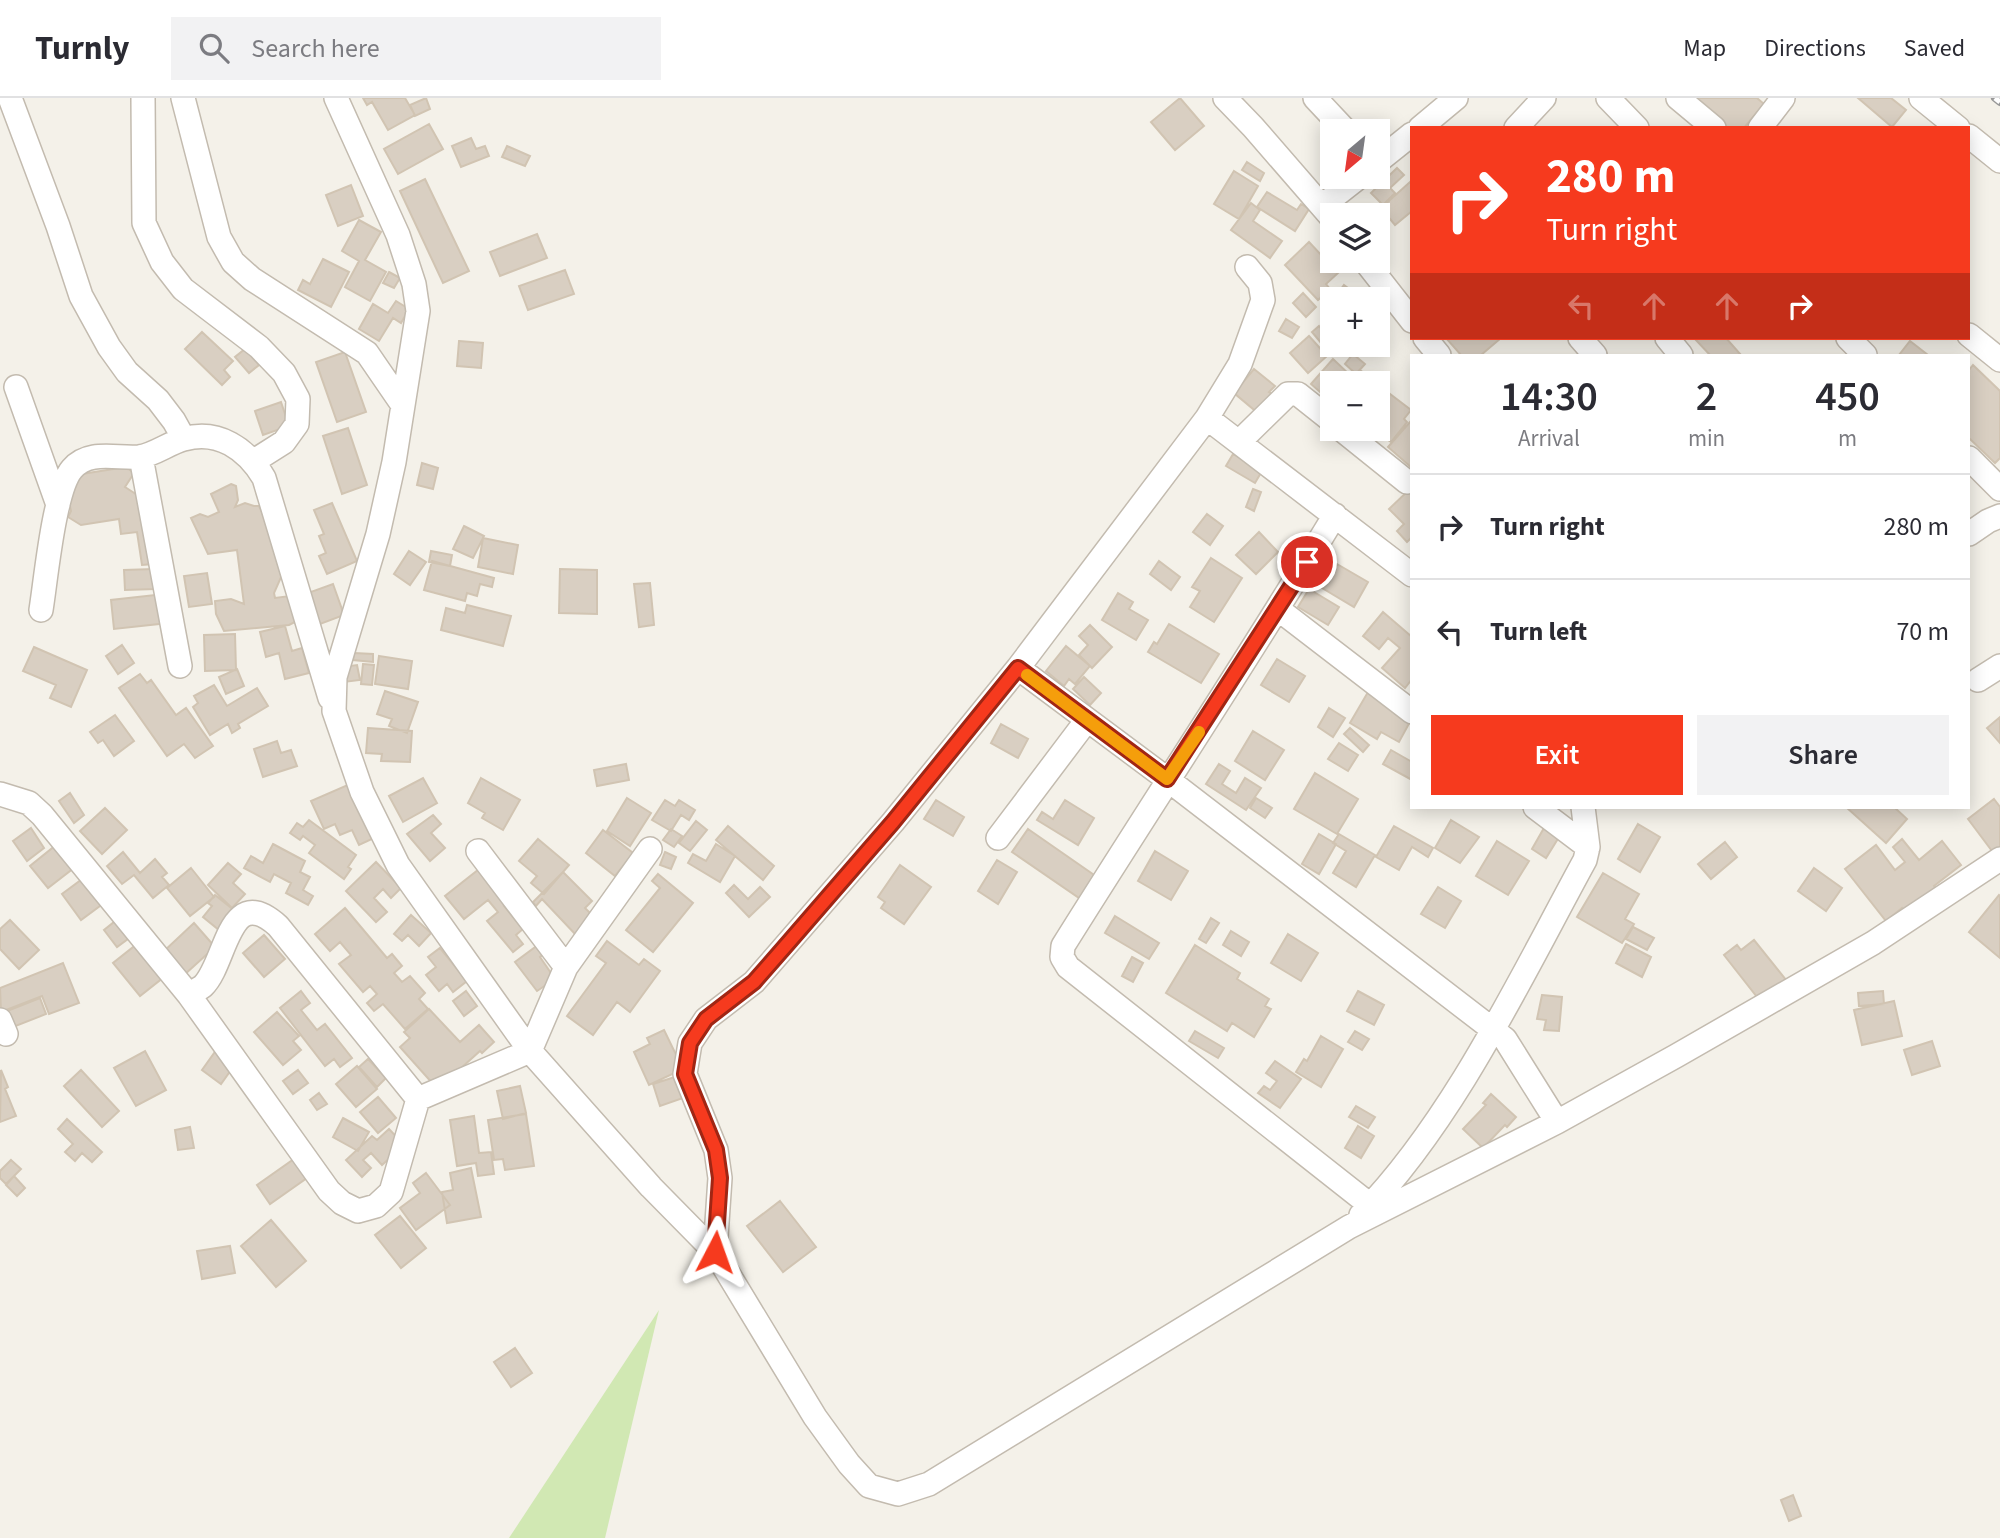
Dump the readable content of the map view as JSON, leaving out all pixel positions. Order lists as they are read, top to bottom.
{
  "north": "bottom left",
  "page": {
    "header": "Turnly",
    "search": "Search here",
    "nav": ["Map", "Directions", "Saved"],
    "map_buttons": ["+", "−"],
    "turn": ["280 m", "Turn right"],
    "eta": [
      "14:30",
      "Arrival",
      "2",
      "min",
      "450",
      "m"
    ],
    "list": [
      {
        "name": "Turn right",
        "value": "280 m"
      },
      {
        "name": "Turn left",
        "value": "70 m"
      }
    ],
    "buttons": ["Exit", "Share"]
  }
}
